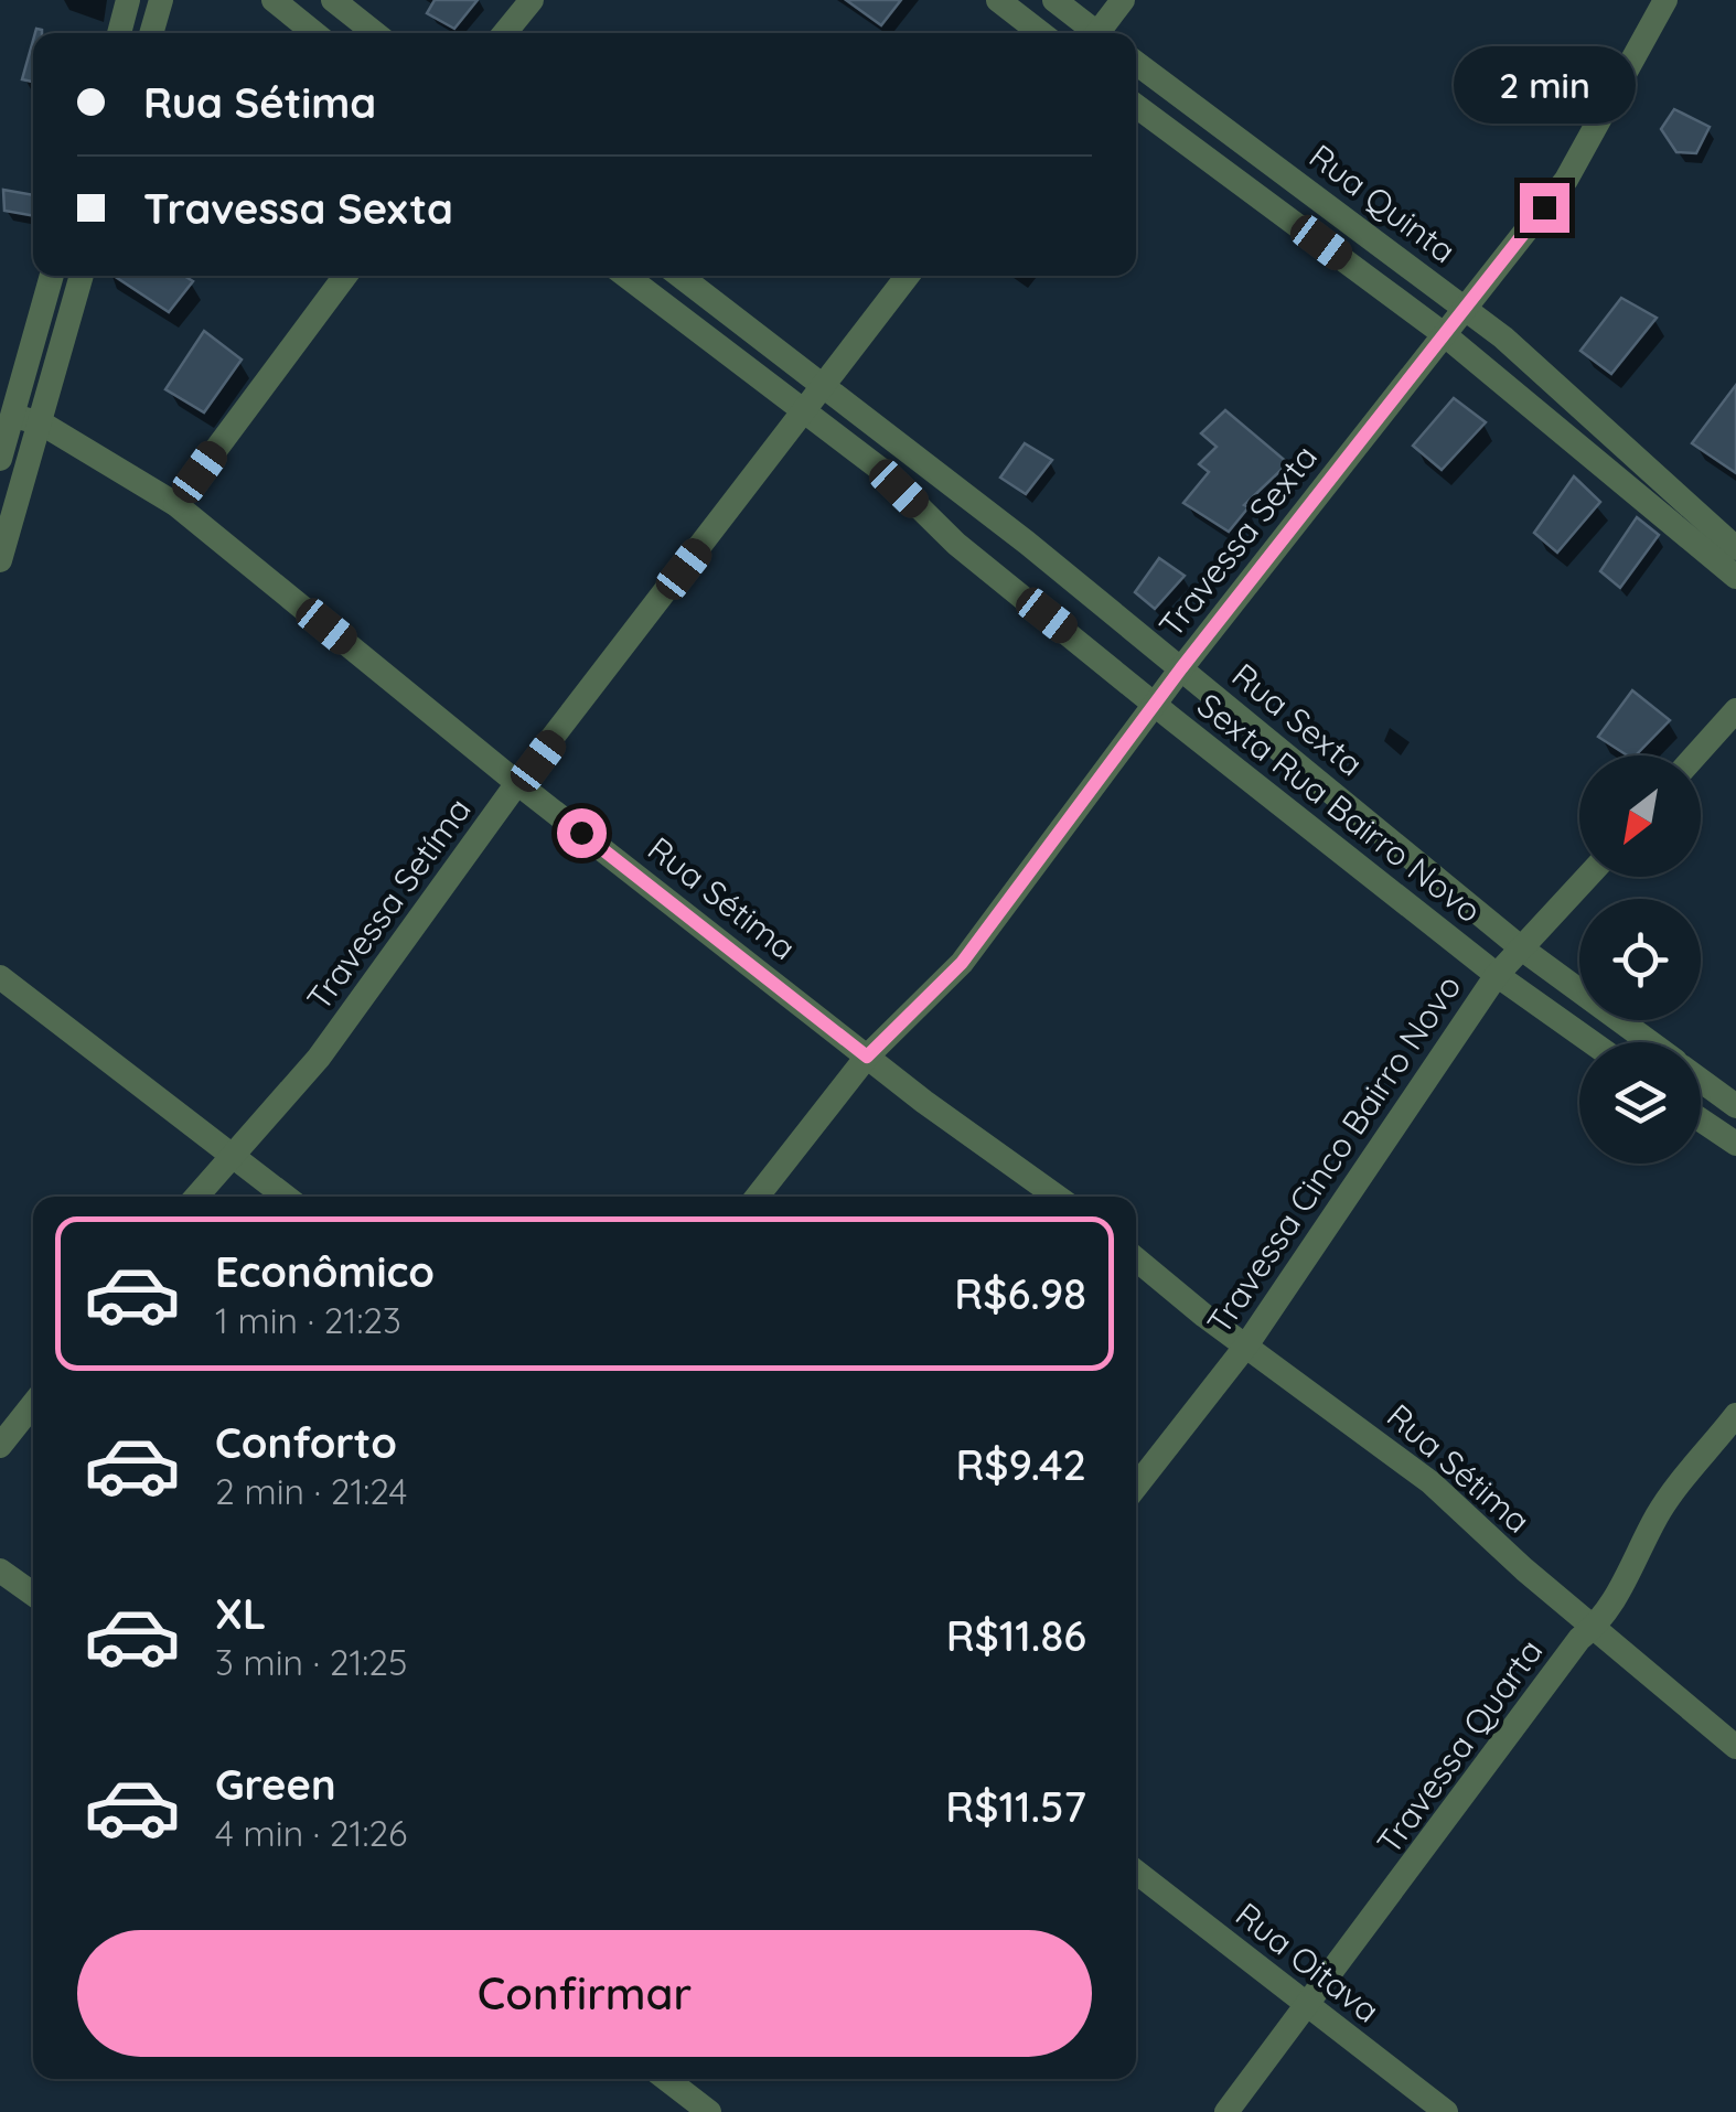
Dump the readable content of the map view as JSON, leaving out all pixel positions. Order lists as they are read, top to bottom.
{
  "streets": {
    "street": [
      "Rua Quinta",
      "Travessa Sexta",
      "Rua Sexta",
      "Sexta Rua Bairro Novo",
      "Rua Sétima",
      "Travessa Setíma",
      "Travessa Cinco Bairro Novo",
      "Travessa Quarta",
      "Rua Oitava"
    ]
  },
  "crossings": [
    ["Rua Quinta", "Travessa Sexta"],
    ["Travessa Sexta", "Rua Sexta"],
    ["Travessa Sexta", "Sexta Rua Bairro Novo"],
    ["Travessa Sexta", "Rua Sétima"],
    ["Rua Sexta", "Sexta Rua Bairro Novo"],
    ["Rua Sexta", "Travessa Setíma"],
    ["Rua Sexta", "Travessa Cinco Bairro Novo"],
    ["Sexta Rua Bairro Novo", "Travessa Setíma"],
    ["Sexta Rua Bairro Novo", "Travessa Cinco Bairro Novo"],
    ["Rua Sétima", "Travessa Setíma"],
    ["Rua Sétima", "Travessa Cinco Bairro Novo"],
    ["Rua Sétima", "Travessa Quarta"],
    ["Travessa Quarta", "Rua Oitava"]
  ],
  "north": "bottom left",
  "page": {
    "banner": ["Rua Sétima", "Travessa Sexta"],
    "bubble": "2 min",
    "list": [
      {
        "name": "Econômico",
        "note": "1 min · 21:23",
        "value": "R$6.98"
      },
      {
        "name": "Conforto",
        "note": "2 min · 21:24",
        "value": "R$9.42"
      },
      {
        "name": "XL",
        "note": "3 min · 21:25",
        "value": "R$11.86"
      },
      {
        "name": "Green",
        "note": "4 min · 21:26",
        "value": "R$11.57"
      }
    ],
    "buttons": "Confirmar"
  }
}
